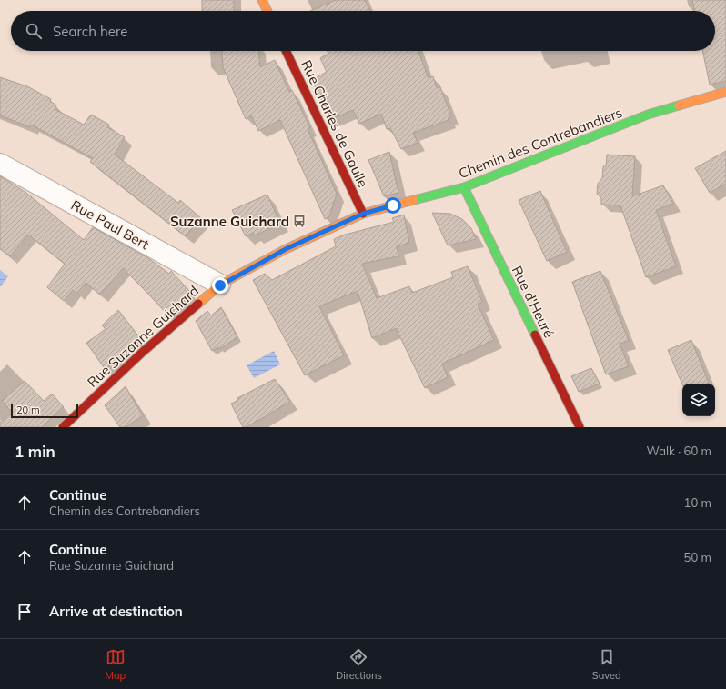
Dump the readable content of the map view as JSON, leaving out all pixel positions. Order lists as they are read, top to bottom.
{
  "streets": {
    "street": [
      "Rue Charles de Gaulle",
      "Chemin des Contrebandiers",
      "Rue Paul Bert",
      "Rue d'Heuré",
      "Rue Suzanne Guichard"
    ]
  },
  "crossings": [
    ["Rue Charles de Gaulle", "Chemin des Contrebandiers"],
    ["Rue Charles de Gaulle", "Rue Suzanne Guichard"],
    ["Chemin des Contrebandiers", "Rue d'Heuré"],
    ["Chemin des Contrebandiers", "Rue Suzanne Guichard"],
    ["Rue Paul Bert", "Rue Suzanne Guichard"]
  ],
  "places": {
    "bus stop": ["Suzanne Guichard"]
  },
  "scale_bar": "20 m",
  "page": {
    "search": "Search here",
    "scale": "20 m",
    "heading": ["1 min", "Walk · 60 m"],
    "list": [
      ["Continue", "Chemin des Contrebandiers", "10 m"],
      ["Continue", "Rue Suzanne Guichard", "50 m"],
      "Arrive at destination"
    ],
    "nav": ["Map", "Directions", "Saved"]
  }
}
